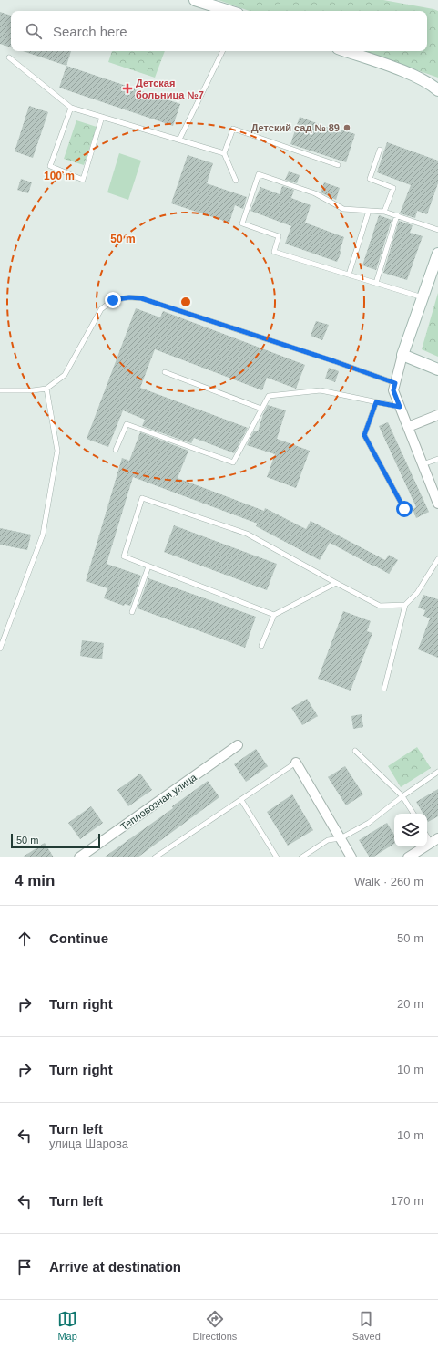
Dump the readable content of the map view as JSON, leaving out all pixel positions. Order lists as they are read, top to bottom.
{
  "streets": {
    "street": ["Тепловозная улица"]
  },
  "places": {
    "health": ["Детская больница №7"],
    "other": ["Детский сад № 89"]
  },
  "scale_bar": "50 m",
  "page": {
    "search": "Search here",
    "scale": "50 m",
    "heading": ["4 min", "Walk · 260 m"],
    "list": [
      ["Continue", "50 m"],
      ["Turn right", "20 m"],
      ["Turn right", "10 m"],
      ["Turn left", "улица Шарова", "10 m"],
      ["Turn left", "170 m"],
      "Arrive at destination"
    ],
    "nav": ["Map", "Directions", "Saved"]
  },
  "rings": ["100 m", "50 m"]
}
